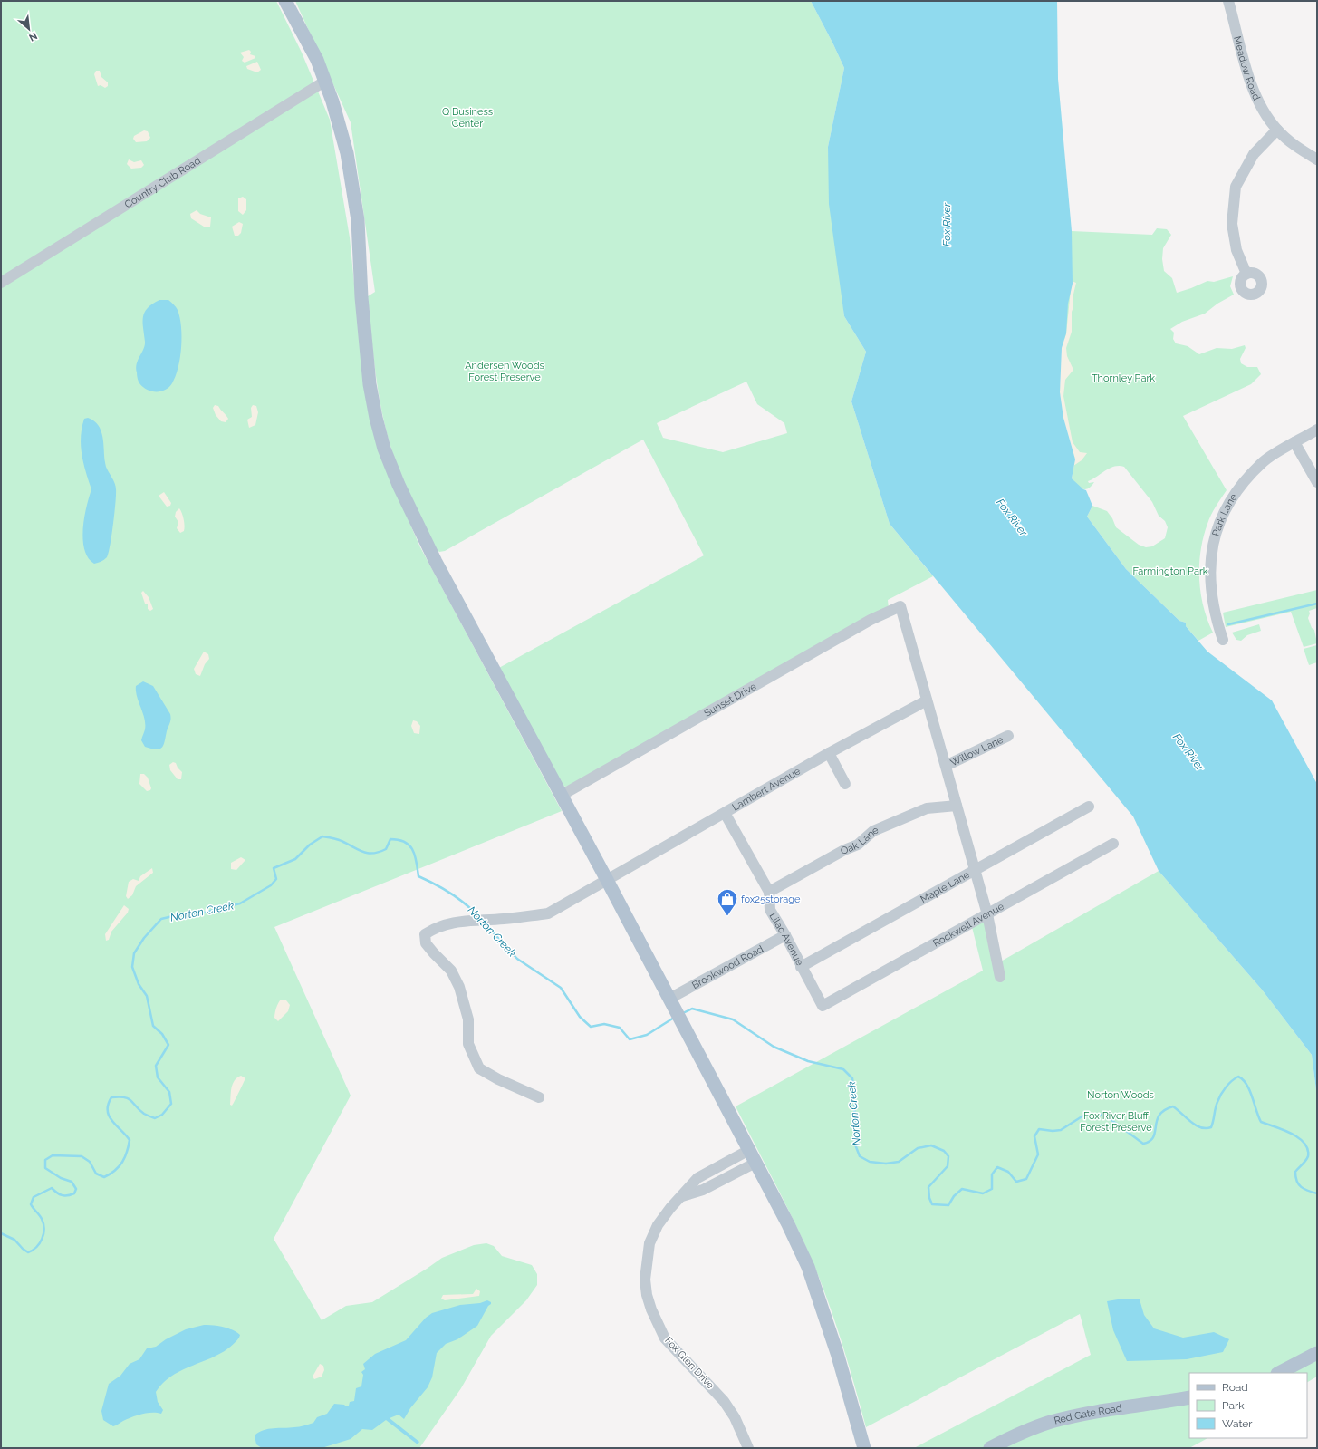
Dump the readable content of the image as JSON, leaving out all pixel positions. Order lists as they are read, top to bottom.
{
  "streets": {
    "main road": ["Red Gate Road"],
    "street": [
      "Meadow Road",
      "Country Club Road",
      "Park Lane",
      "Sunset Drive",
      "Willow Lane",
      "Lambert Avenue",
      "Oak Lane",
      "Maple Lane",
      "Rockwell Avenue",
      "Lilac Avenue",
      "Brookwood Road",
      "Fox Glen Drive"
    ]
  },
  "crossings": [
    ["Sunset Drive", "Lambert Avenue"],
    ["Lambert Avenue", "Lilac Avenue"],
    ["Oak Lane", "Lilac Avenue"],
    ["Maple Lane", "Lilac Avenue"],
    ["Rockwell Avenue", "Lilac Avenue"],
    ["Lilac Avenue", "Brookwood Road"]
  ],
  "water": ["Fox River", "Norton Creek"],
  "parks": [
    "Q Business Center",
    "Andersen Woods Forest Preserve",
    "Thornley Park",
    "Farmington Park",
    "Norton Woods",
    "Fox River Bluff Forest Preserve"
  ],
  "places": {
    "shop": ["fox25storage"]
  },
  "legend": ["Road", "Park", "Water"],
  "north": "bottom right"
}
